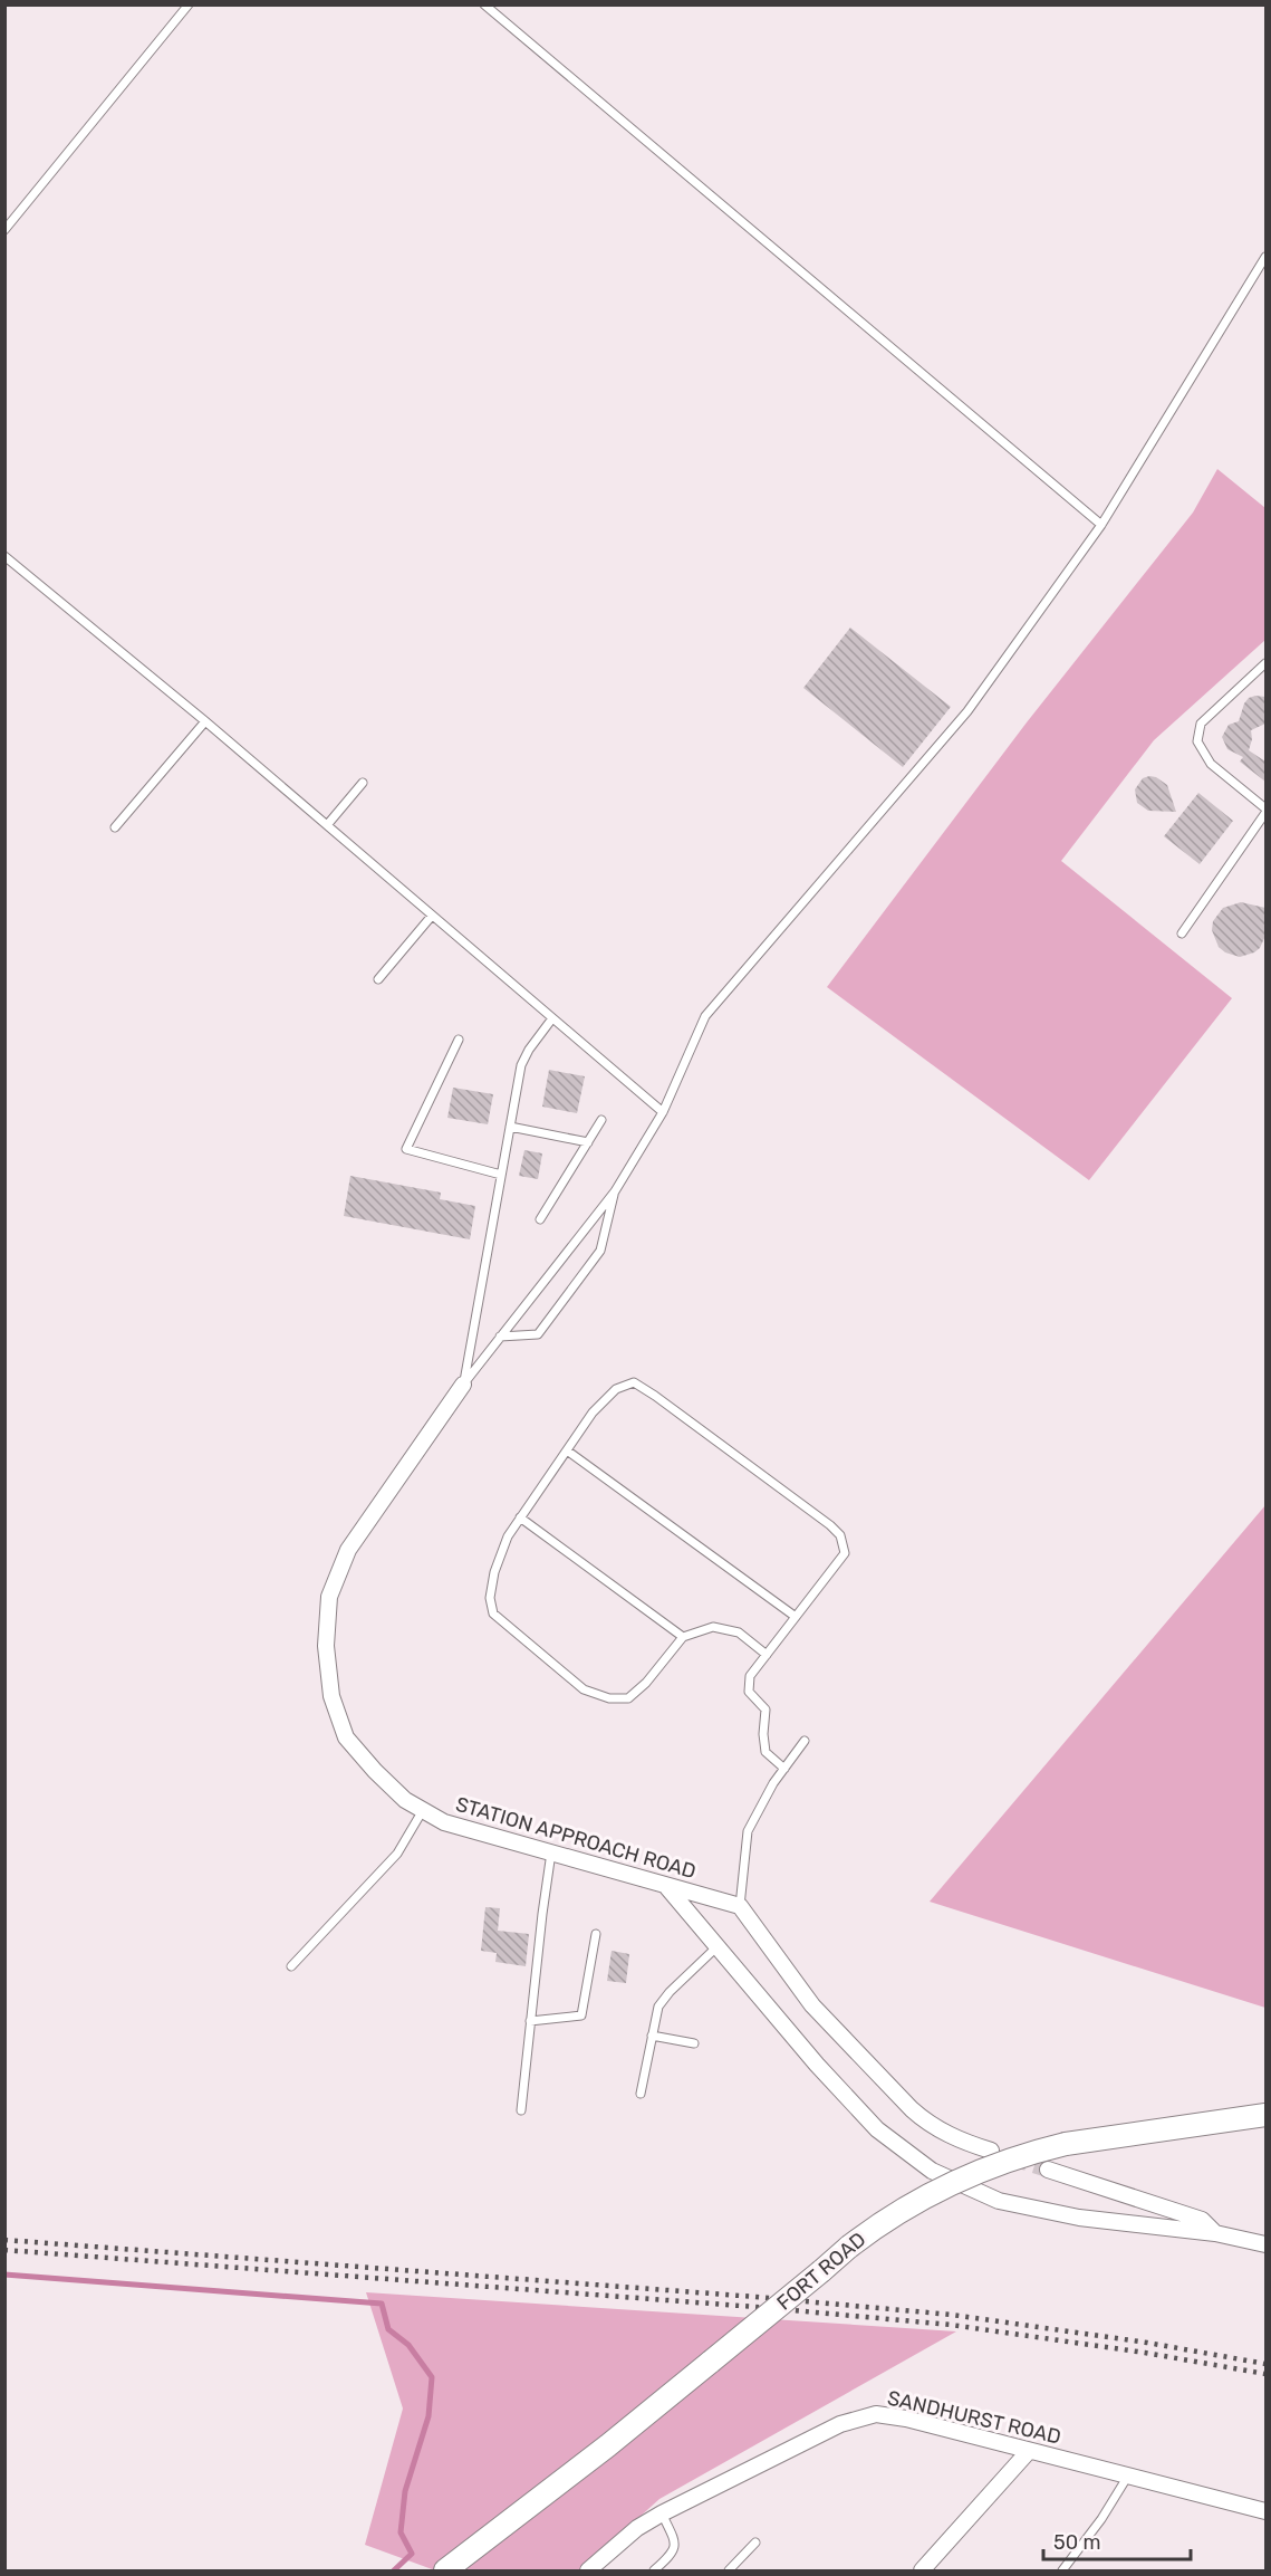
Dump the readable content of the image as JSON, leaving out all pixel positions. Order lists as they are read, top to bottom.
{
  "streets": {
    "street": ["STATION APPROACH ROAD", "FORT ROAD", "SANDHURST ROAD"]
  },
  "scale_bar": "50 m"
}
